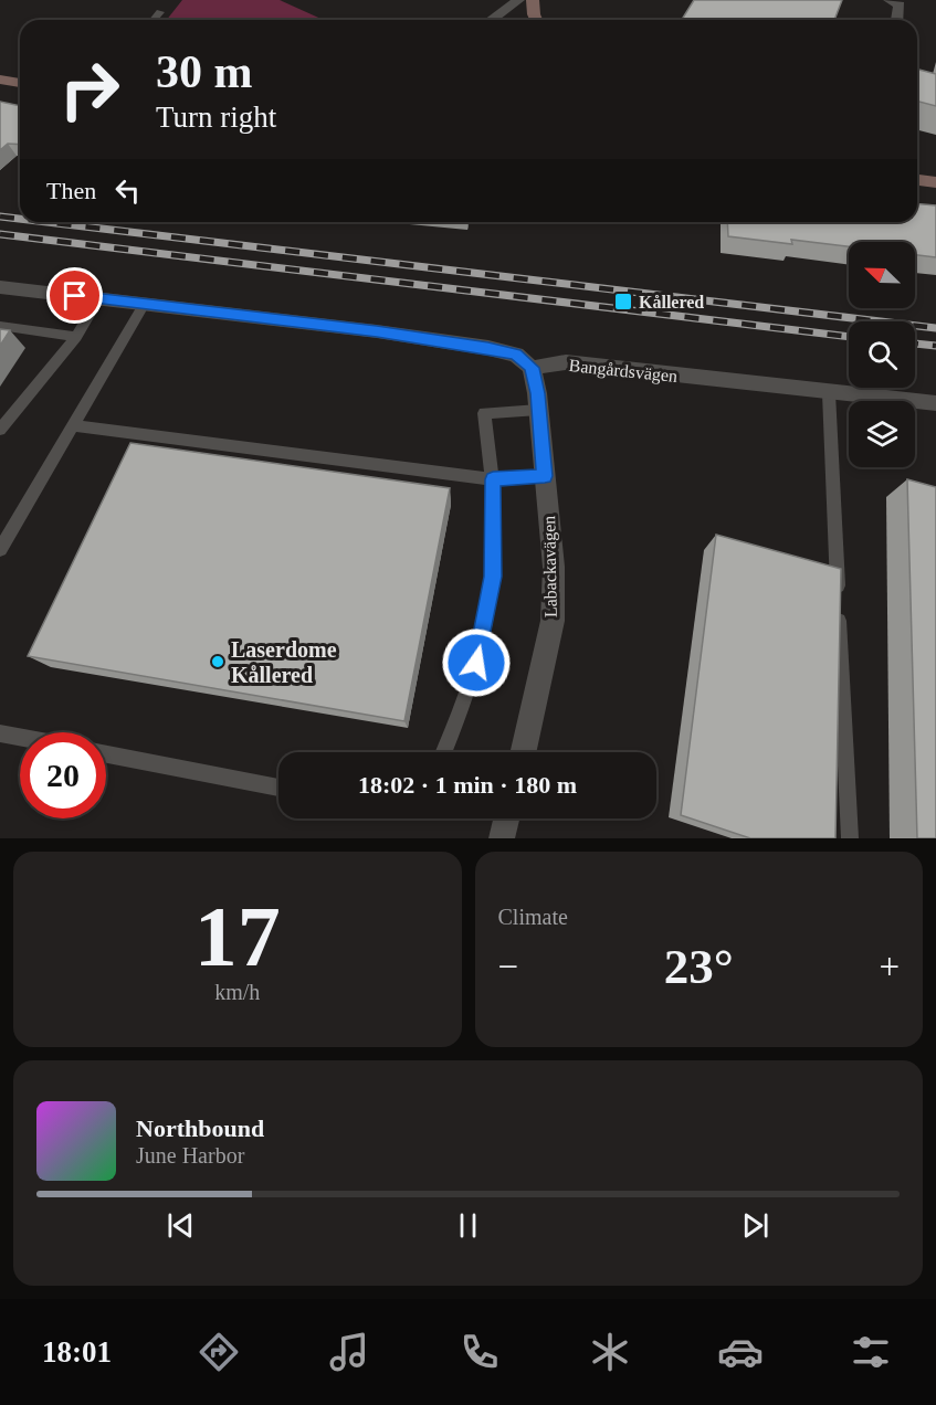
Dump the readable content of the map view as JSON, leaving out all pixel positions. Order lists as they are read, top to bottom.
{
  "streets": {
    "street": ["Bangårdsvägen", "Labackavägen"]
  },
  "crossings": [
    ["Bangårdsvägen", "Labackavägen"]
  ],
  "places": {
    "transit": ["Kållered"],
    "other": ["Laserdome Kållered"]
  },
  "north": "top left",
  "page": {
    "turn": ["30 m", "Turn right"],
    "then": "Then",
    "limit": "20",
    "trip": "18:02 · 1 min · 180 m",
    "tile": [
      ["17", "km/h"],
      "Climate"
    ],
    "heat": ["−", "23°", "+"],
    "song": ["Northbound", "June Harbor"],
    "tabs": "18:01"
  }
}
